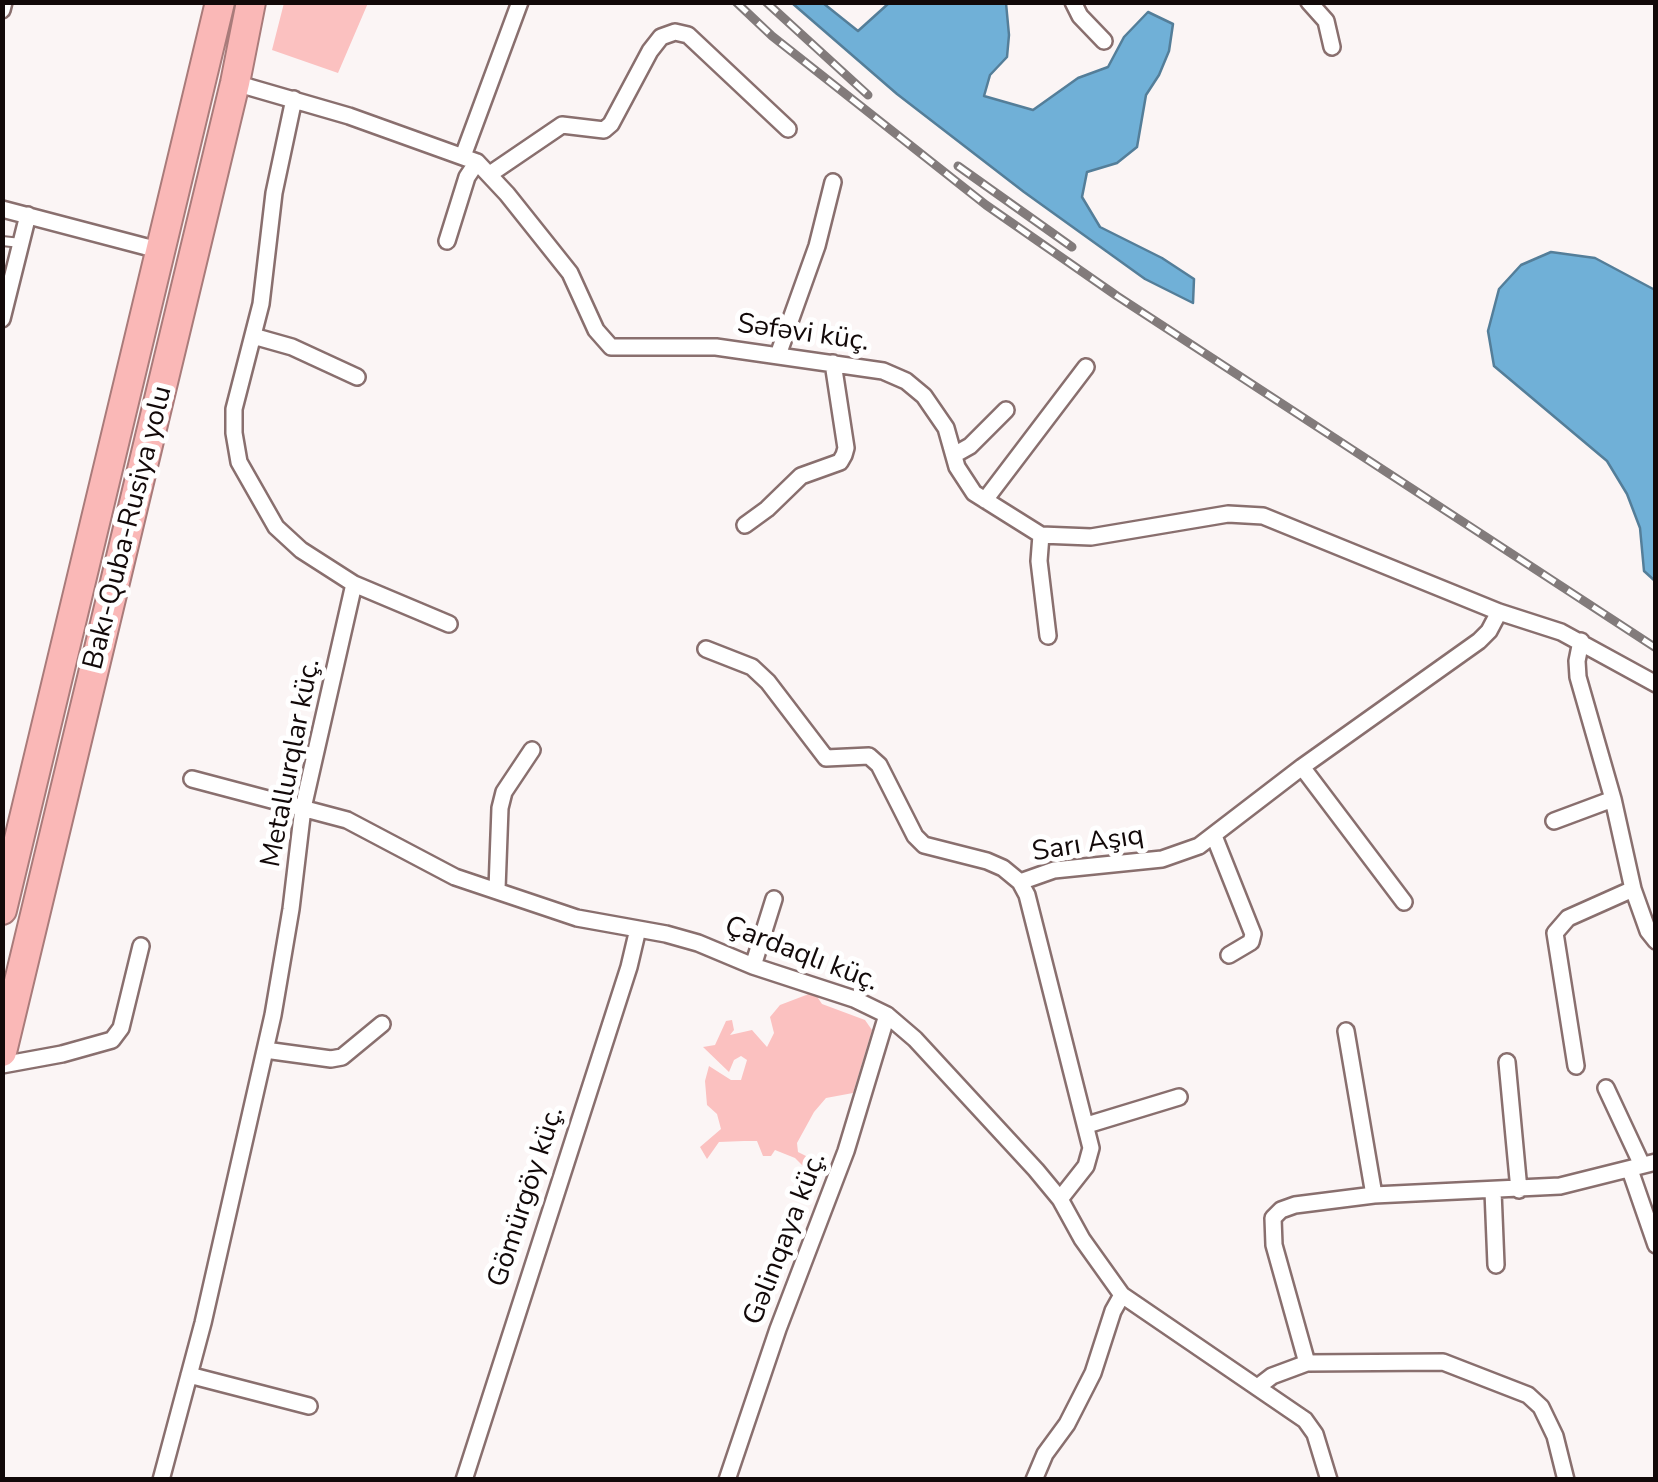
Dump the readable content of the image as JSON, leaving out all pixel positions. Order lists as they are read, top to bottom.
{
  "streets": {
    "highway": ["Bakı-Quba-Rusiya yolu"],
    "street": [
      "Səfəvi küç.",
      "Metallurqlar küç.",
      "Sarı Aşıq",
      "Çardaqlı küç.",
      "Gömürgöy küç.",
      "Gəlinqaya küç."
    ]
  },
  "crossings": [
    ["Səfəvi küç.", "Bakı-Quba-Rusiya yolu"],
    ["Səfəvi küç.", "Sarı Aşıq"],
    ["Metallurqlar küç.", "Çardaqlı küç."],
    ["Çardaqlı küç.", "Gömürgöy küç."],
    ["Çardaqlı küç.", "Gəlinqaya küç."]
  ]
}
